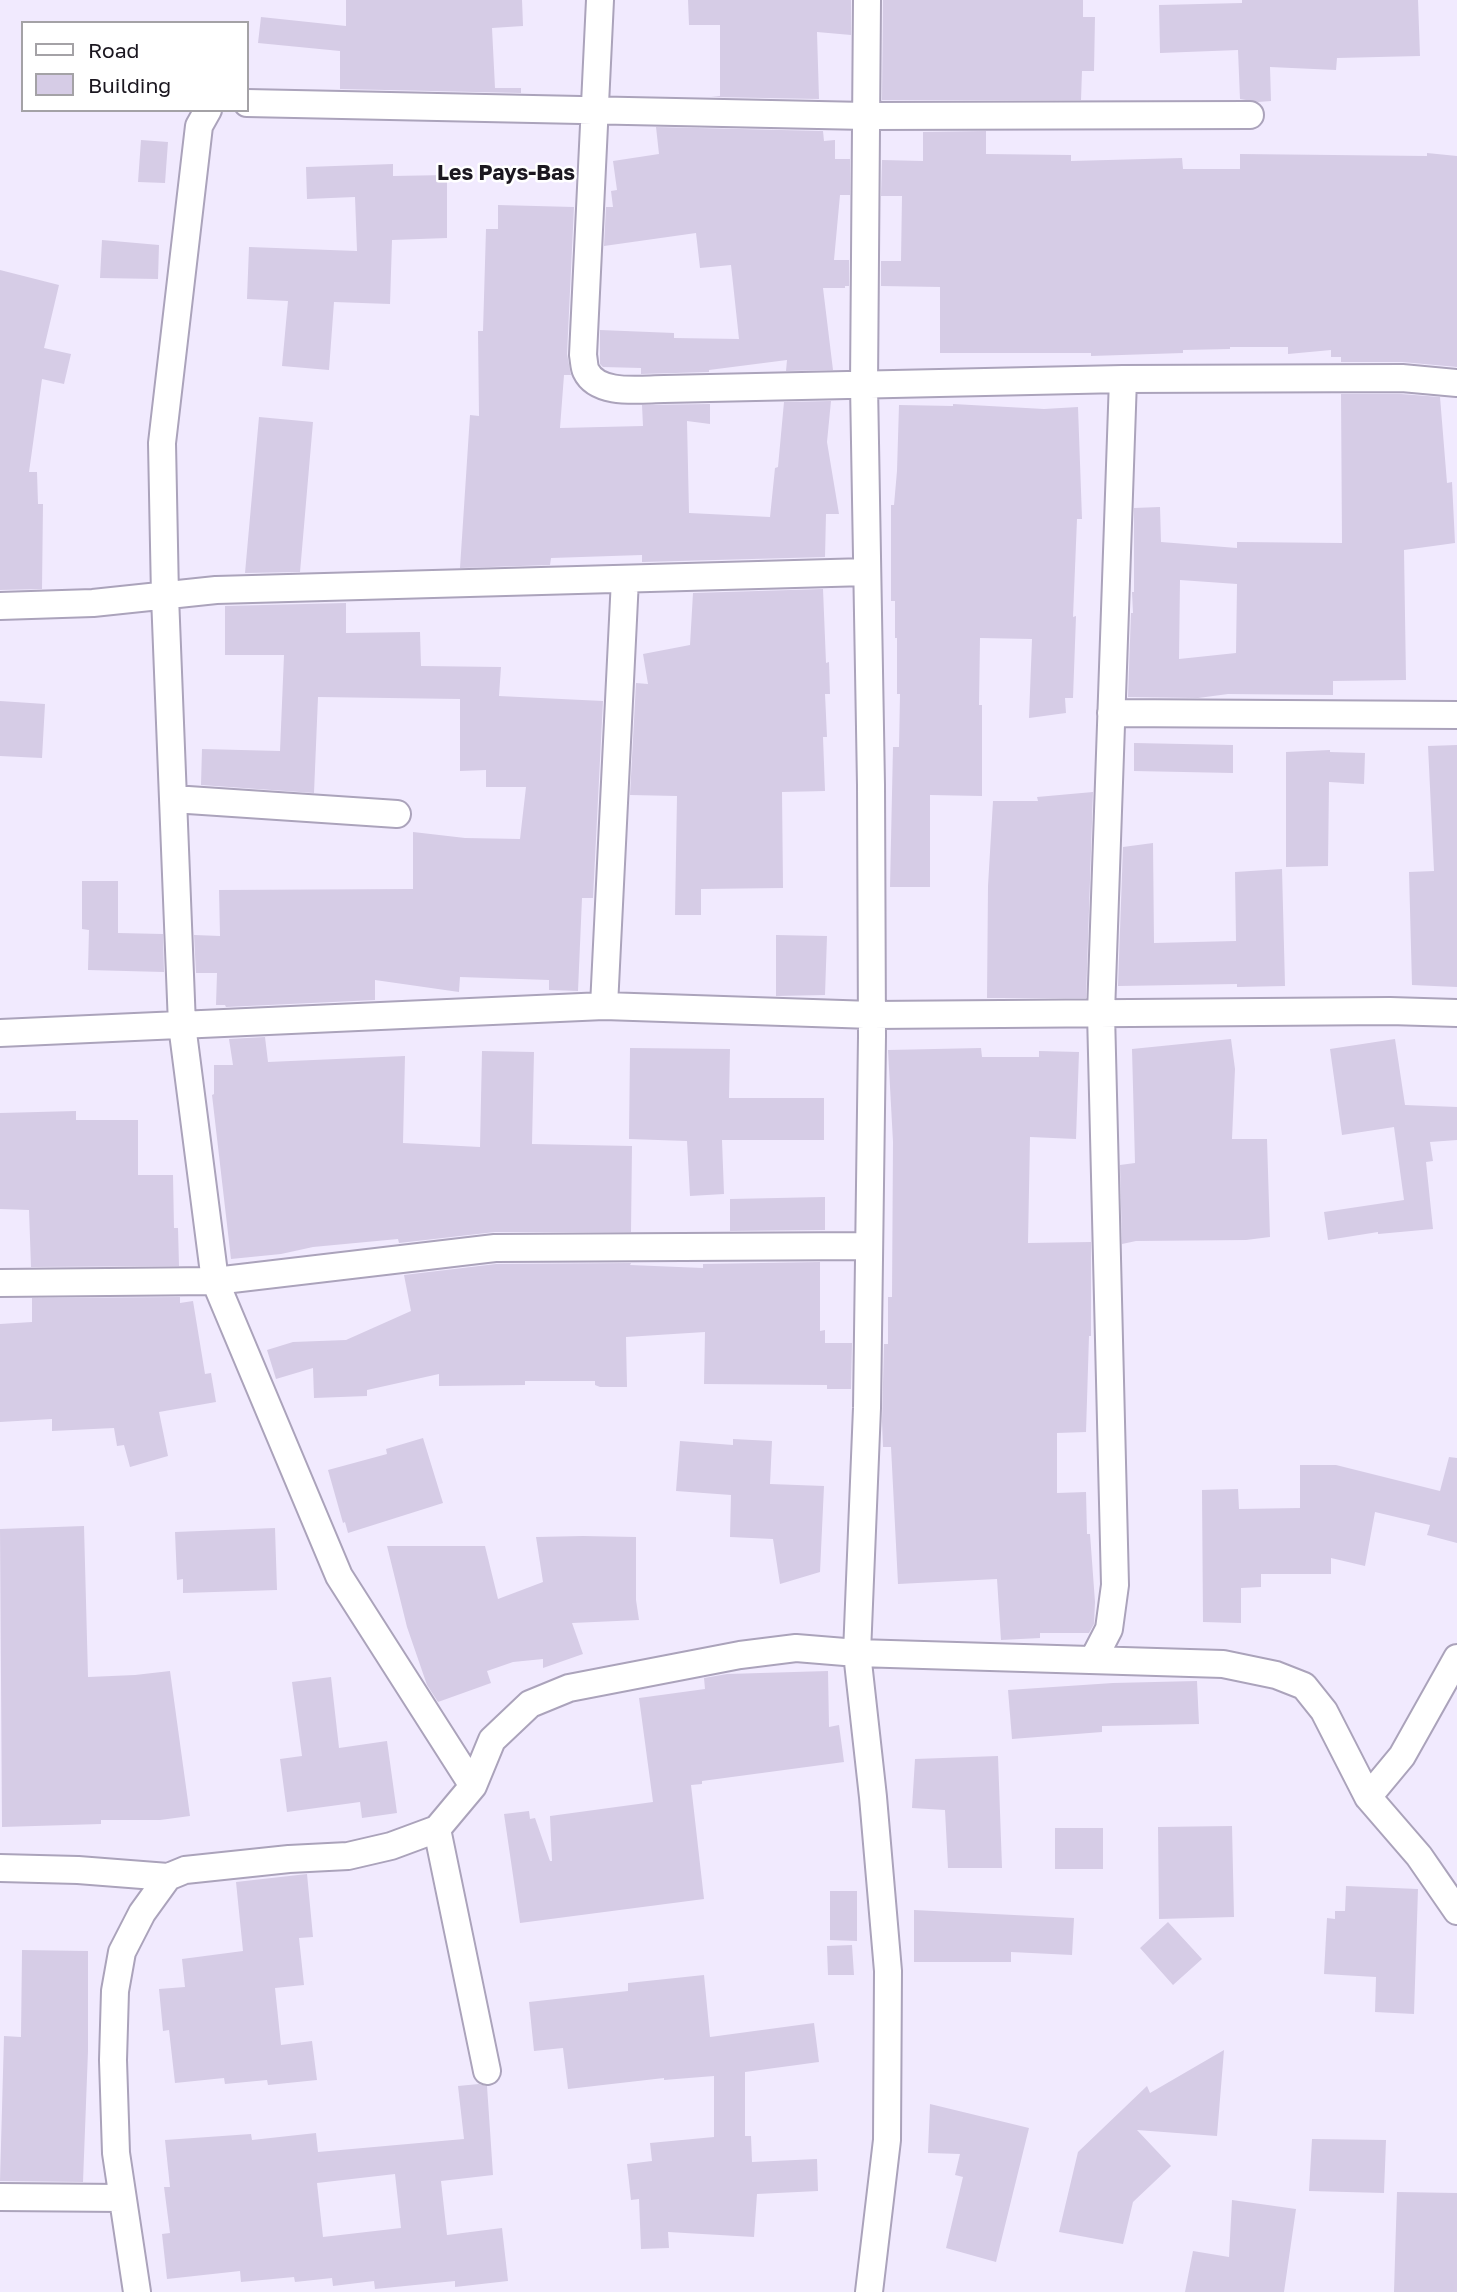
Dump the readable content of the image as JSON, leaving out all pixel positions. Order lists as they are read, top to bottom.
{
  "districts": ["Les Pays-Bas"],
  "legend": ["Road", "Building"]
}
